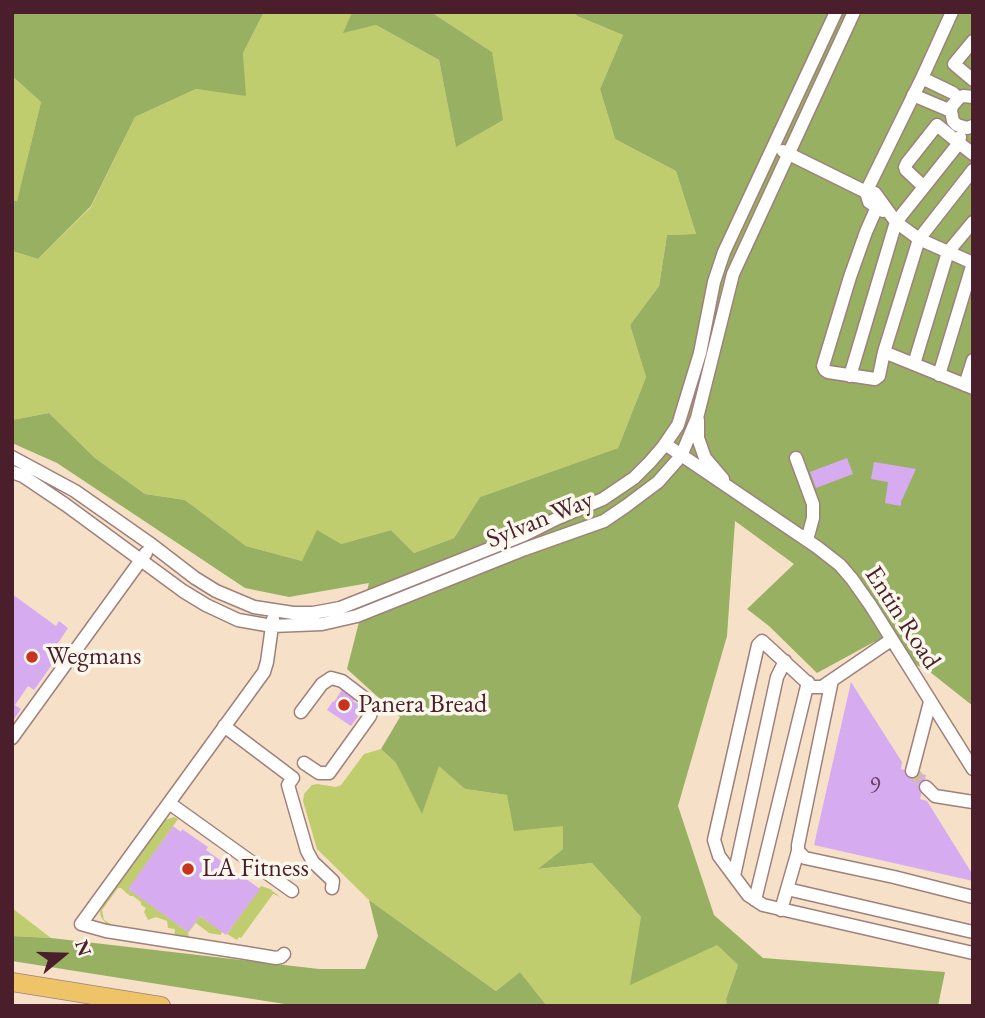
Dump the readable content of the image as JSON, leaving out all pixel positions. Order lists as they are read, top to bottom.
{
  "streets": {
    "street": ["Sylvan Way", "Entin Road"]
  },
  "crossings": [
    ["Sylvan Way", "Entin Road"]
  ],
  "places": ["Wegmans", "Panera Bread", "LA Fitness"],
  "house_numbers": ["9"],
  "north": "right"
}
